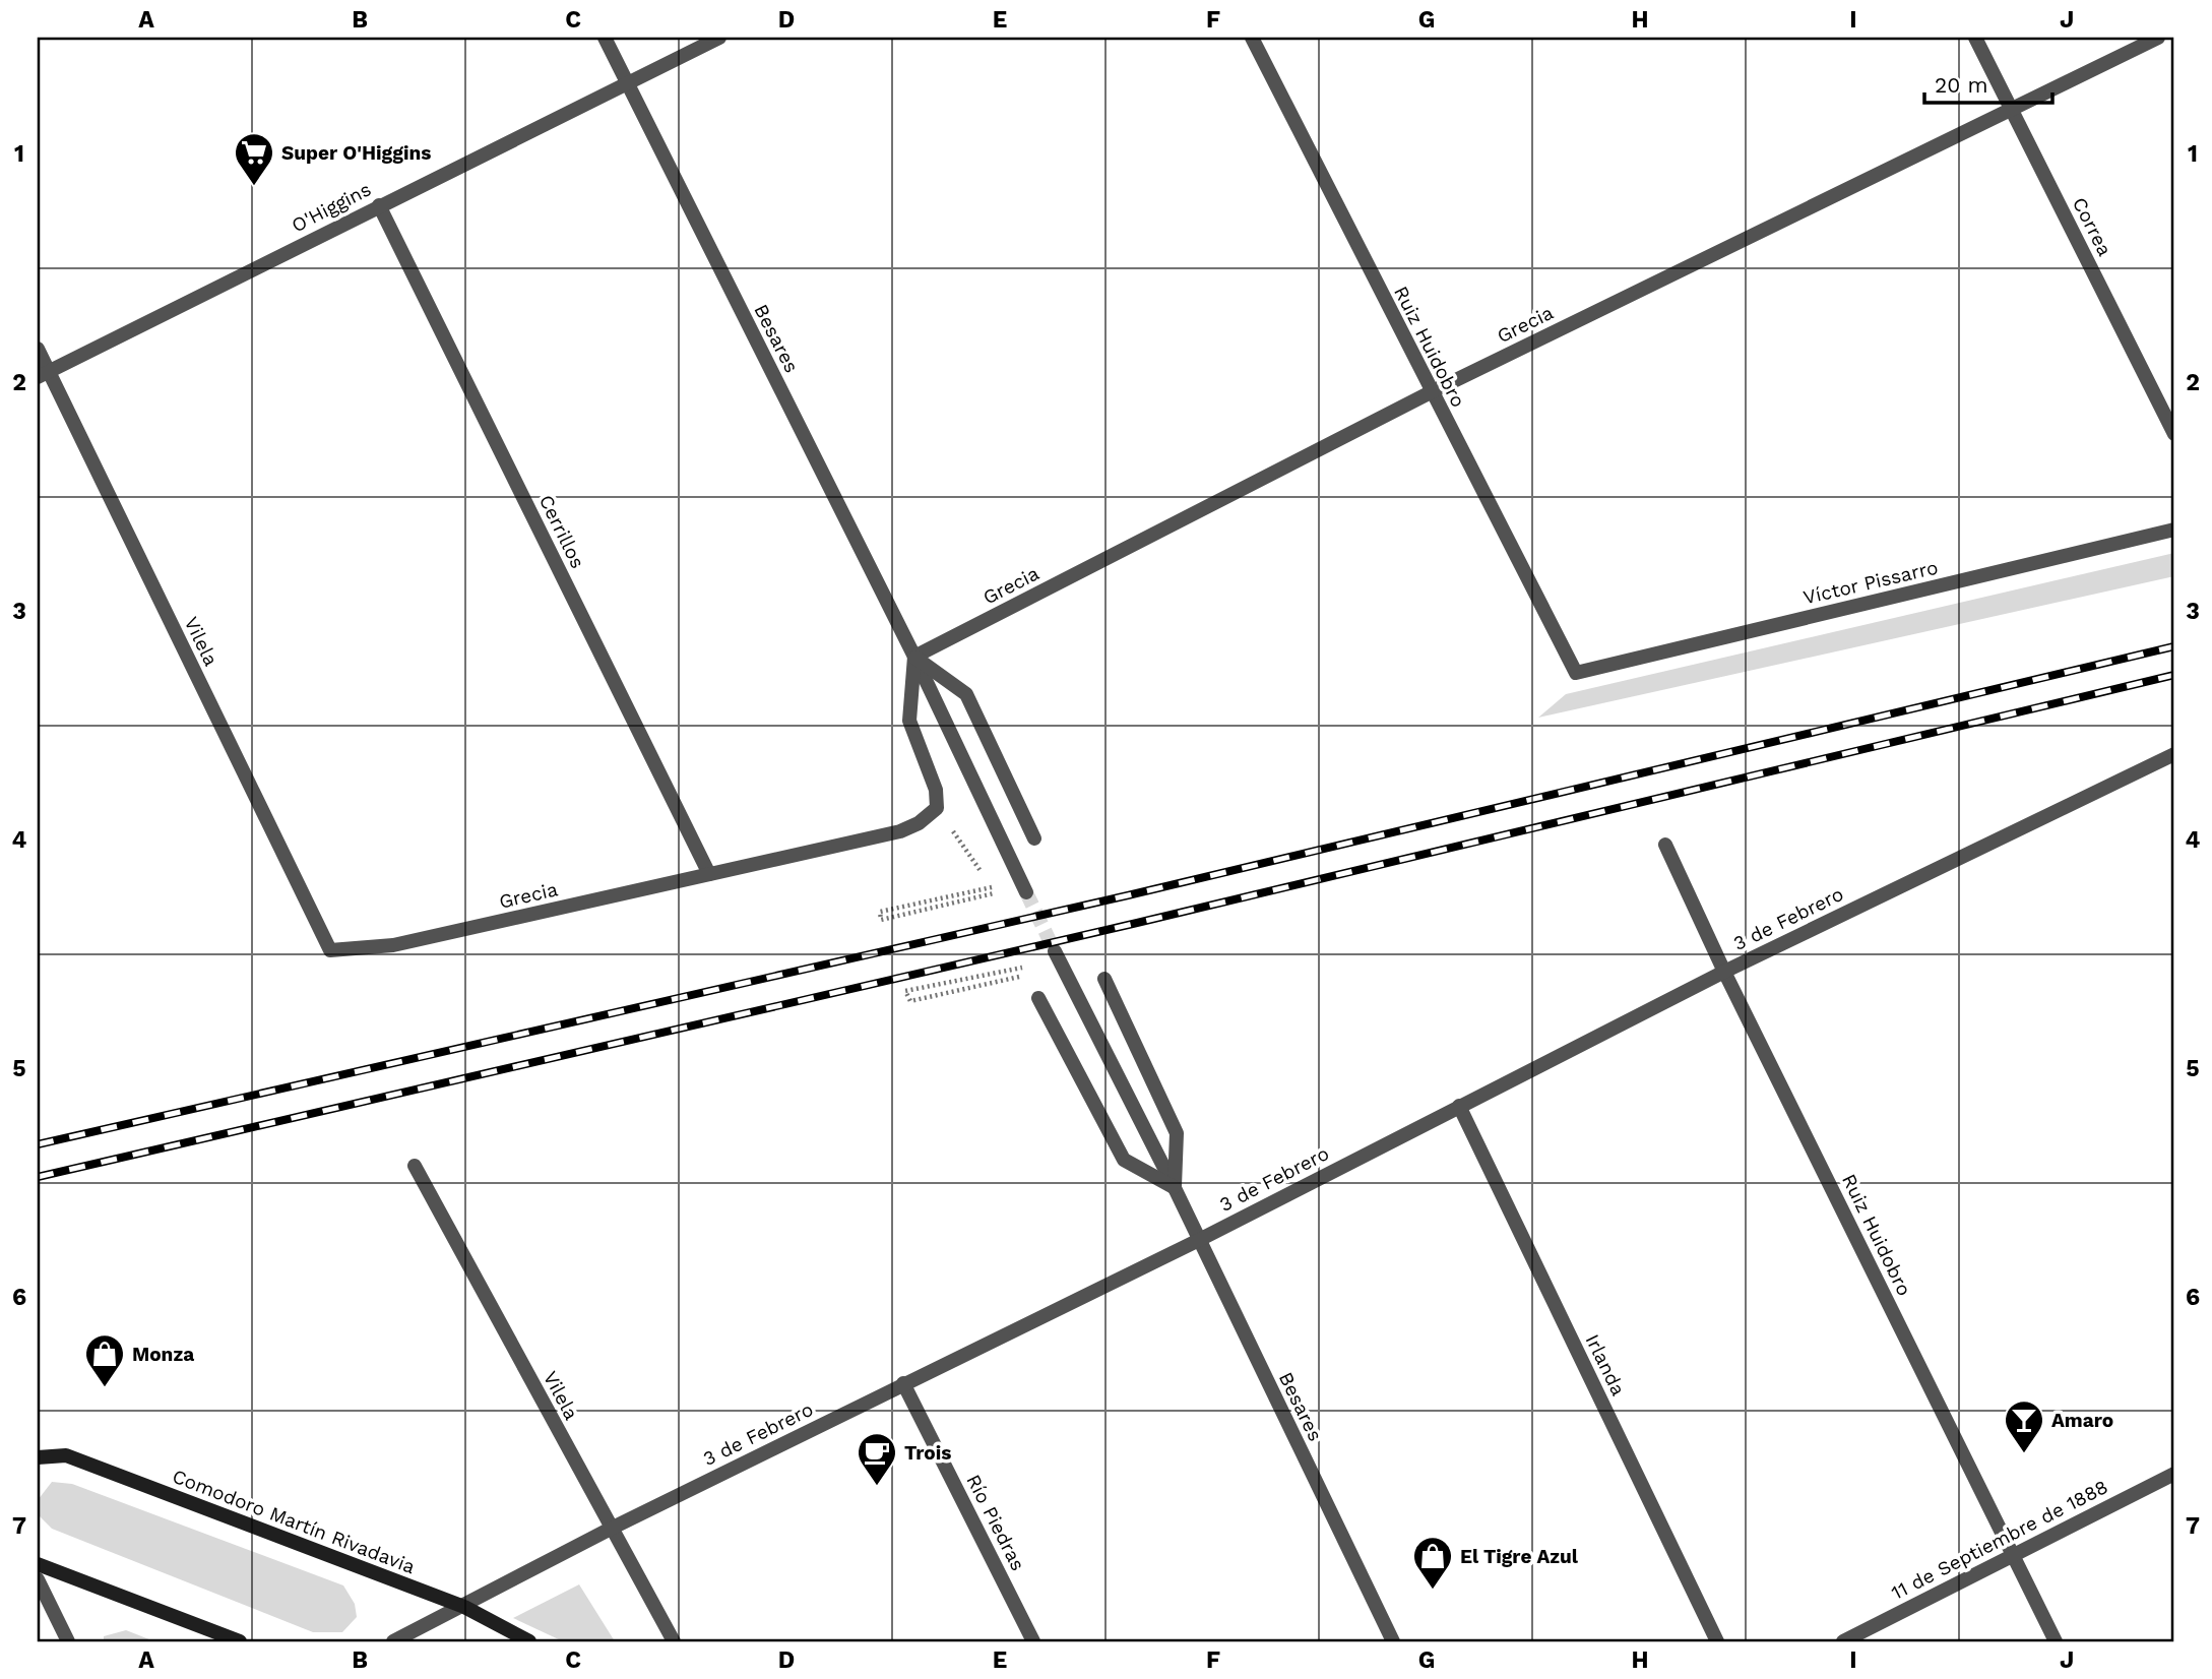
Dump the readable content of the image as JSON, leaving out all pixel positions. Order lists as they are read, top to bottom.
{
  "streets": {
    "street": [
      "O'Higgins",
      "Correa",
      "Grecia",
      "Besares",
      "Ruiz Huidobro",
      "Cerrillos",
      "Víctor Pissarro",
      "Vilela",
      "3 de Febrero",
      "Irlanda",
      "Comodoro Martín Rivadavia",
      "Río Piedras",
      "11 de Septiembre de 1888"
    ]
  },
  "crossings": [
    ["O'Higgins", "Besares"],
    ["O'Higgins", "Cerrillos"],
    ["O'Higgins", "Vilela"],
    ["Correa", "Grecia"],
    ["Grecia", "Besares"],
    ["Grecia", "Ruiz Huidobro"],
    ["Grecia", "Cerrillos"],
    ["Grecia", "Vilela"],
    ["Besares", "3 de Febrero"],
    ["Ruiz Huidobro", "Víctor Pissarro"],
    ["Ruiz Huidobro", "3 de Febrero"],
    ["Ruiz Huidobro", "11 de Septiembre de 1888"],
    ["Vilela", "3 de Febrero"],
    ["3 de Febrero", "Irlanda"],
    ["3 de Febrero", "Comodoro Martín Rivadavia"],
    ["3 de Febrero", "Río Piedras"]
  ],
  "places": {
    "supermarket": ["Super O'Higgins"],
    "shop": ["Monza", "El Tigre Azul"],
    "bar": ["Amaro"],
    "cafe": ["Trois"]
  },
  "scale_bar": "20 m",
  "grid": {
    "columns": [
      "A",
      "B",
      "C",
      "D",
      "E",
      "F",
      "G",
      "H",
      "I",
      "J"
    ],
    "rows": [
      "1",
      "2",
      "3",
      "4",
      "5",
      "6",
      "7"
    ]
  }
}
